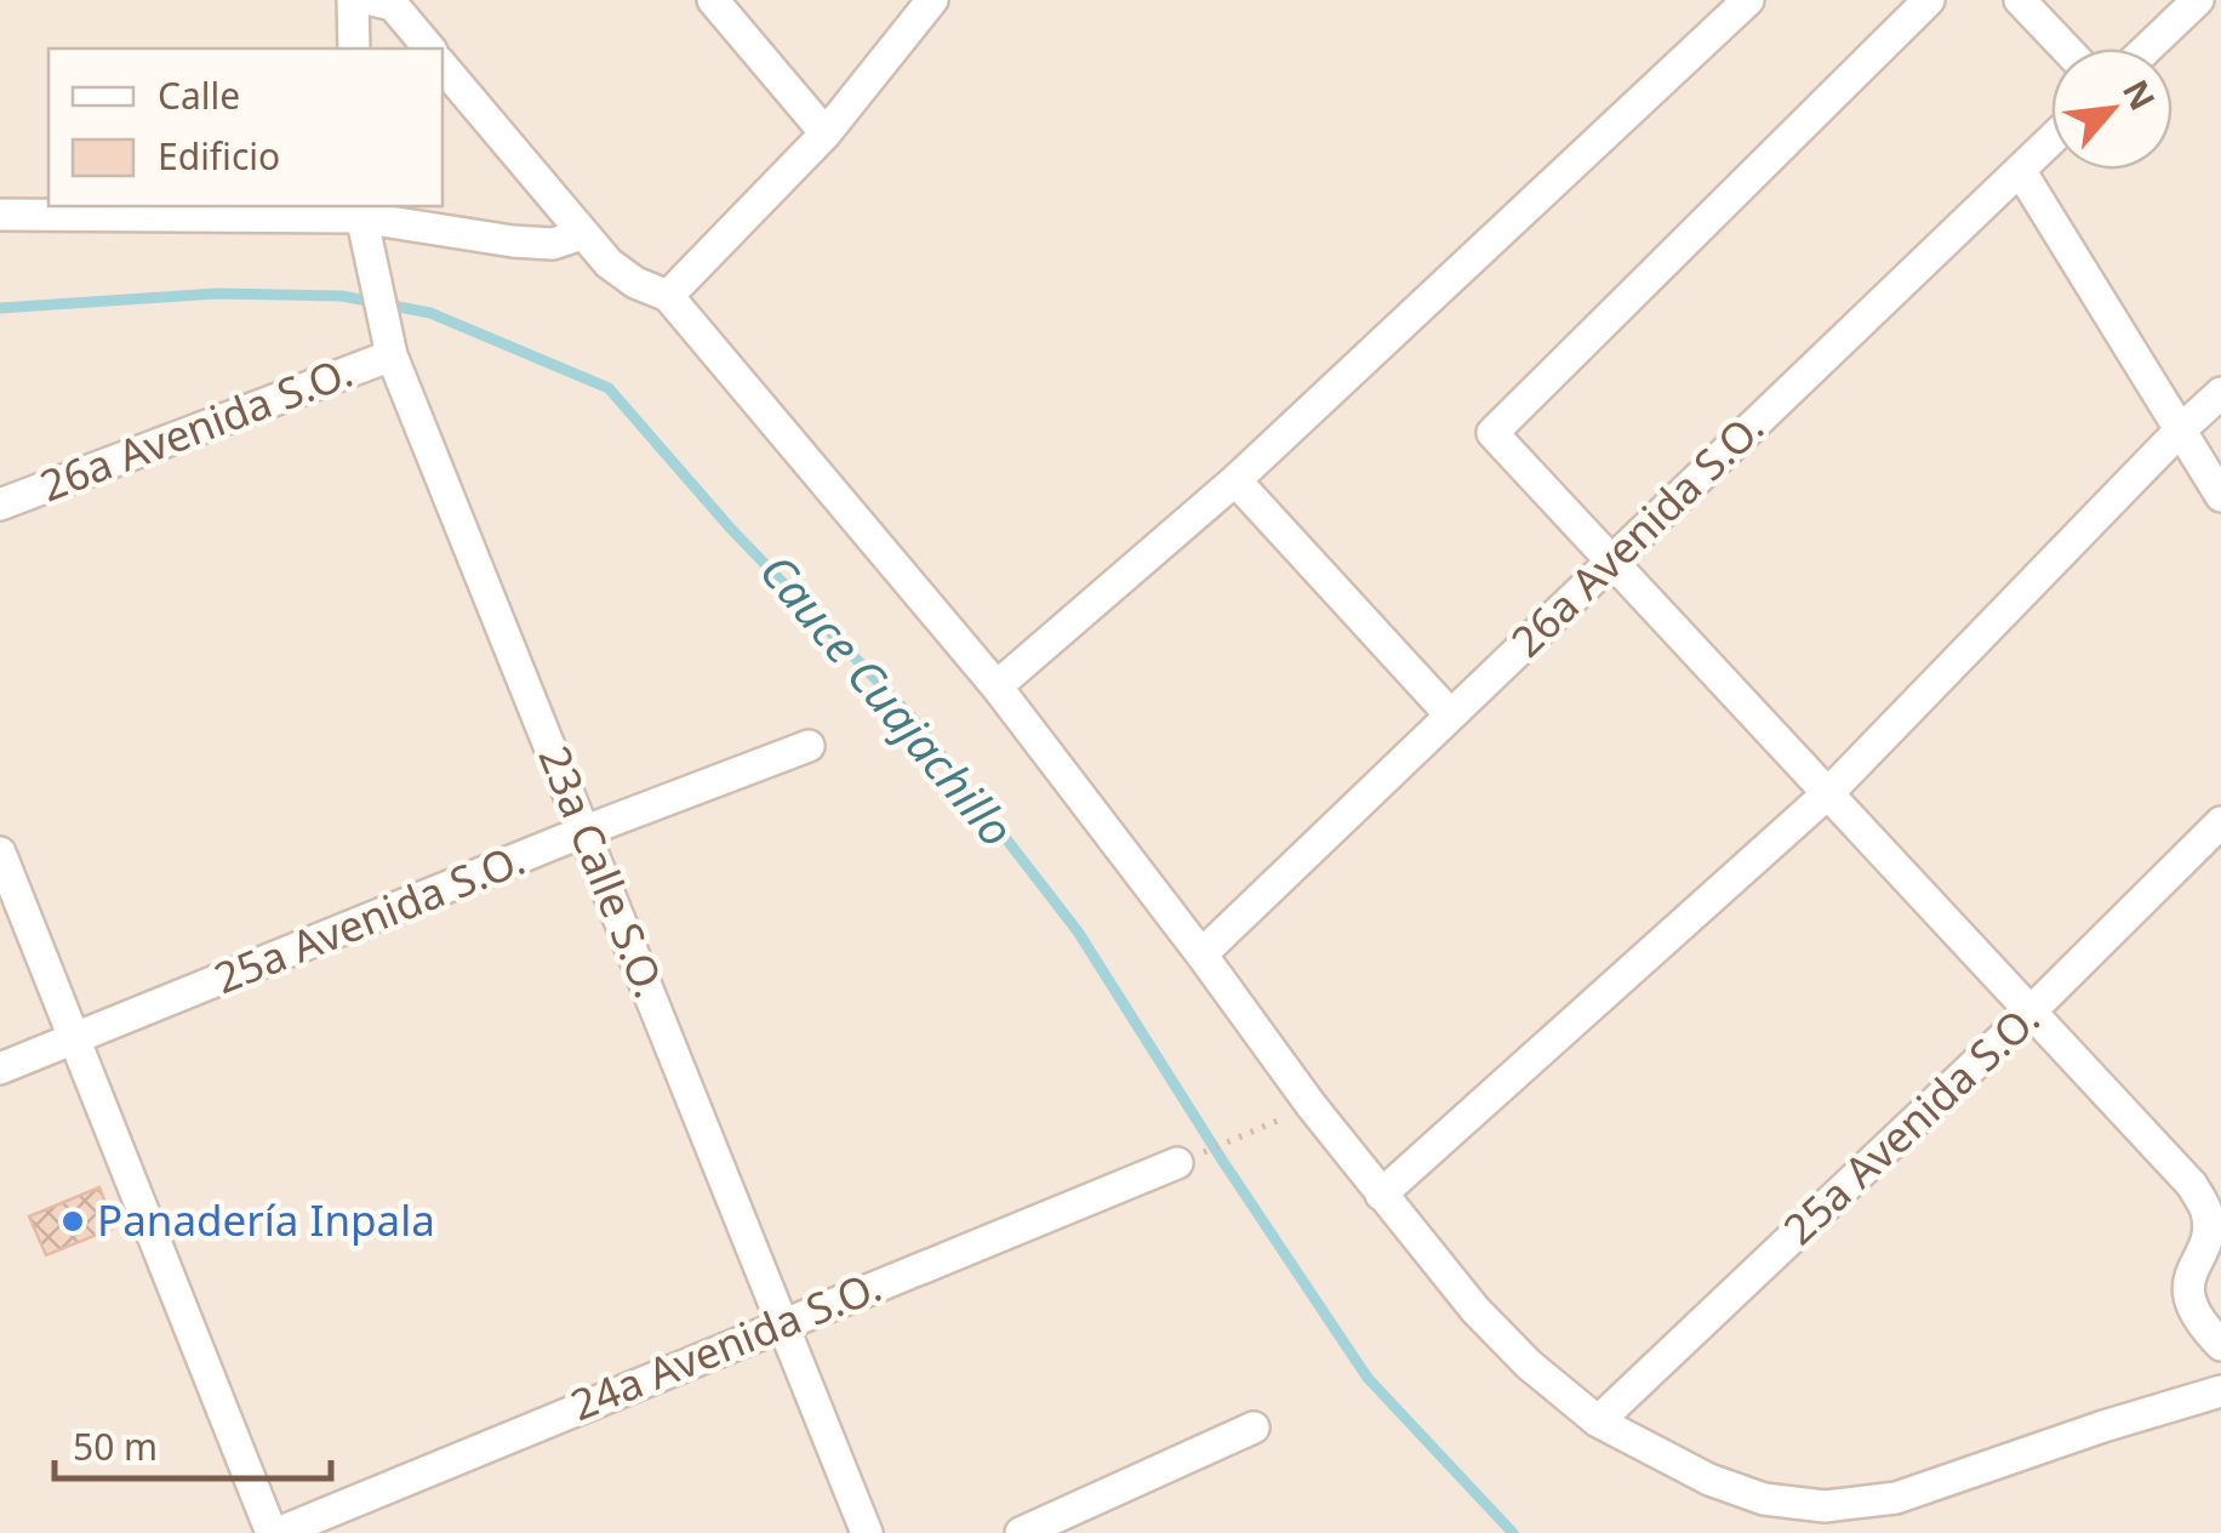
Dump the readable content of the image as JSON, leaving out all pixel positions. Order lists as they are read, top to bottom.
{
  "streets": {
    "street": [
      "26a Avenida S.O.",
      "23a Calle S.O.",
      "25a Avenida S.O.",
      "24a Avenida S.O."
    ]
  },
  "crossings": [
    ["26a Avenida S.O.", "23a Calle S.O."],
    ["23a Calle S.O.", "25a Avenida S.O."],
    ["23a Calle S.O.", "24a Avenida S.O."]
  ],
  "water": ["Cauce Cuajachillo"],
  "places": ["Panadería Inpala"],
  "legend": ["Calle", "Edificio"],
  "scale_bar": "50 m",
  "north": "top right"
}
